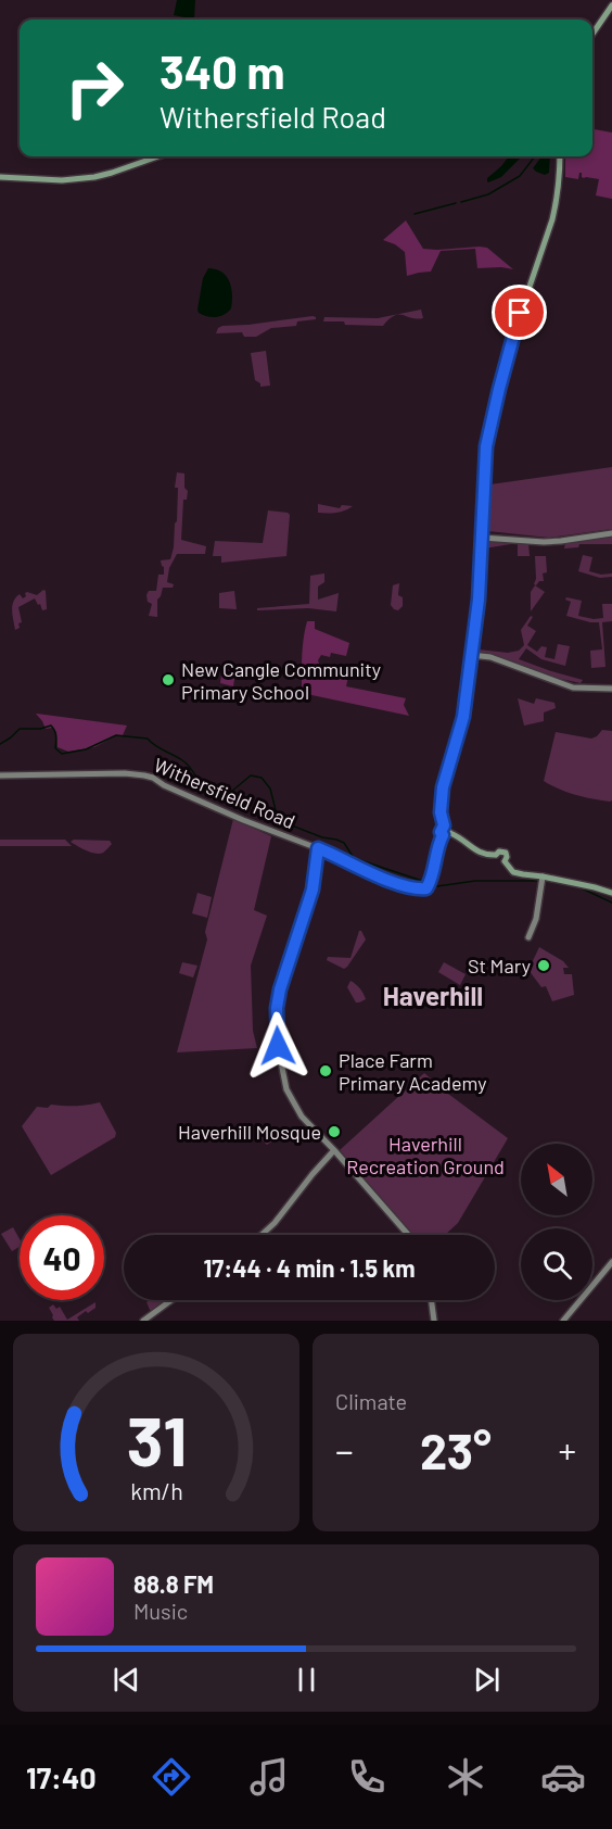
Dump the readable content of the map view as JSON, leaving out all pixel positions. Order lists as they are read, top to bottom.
{
  "streets": {
    "street": ["Withersfield Road"]
  },
  "districts": ["Haverhill"],
  "parks": ["Haverhill Recreation Ground"],
  "places": [
    "New Cangle Community Primary School",
    "St Mary",
    "Place Farm Primary Academy",
    "Haverhill Mosque"
  ],
  "north": "top left",
  "page": {
    "turn": ["340 m", "Withersfield Road"],
    "limit": "40",
    "trip": "17:44 · 4 min · 1.5 km",
    "tile": "Climate",
    "heat": ["−", "23°", "+"],
    "song": ["88.8 FM", "Music"],
    "tabs": "17:40",
    "gauge": ["31", "km/h"]
  }
}
